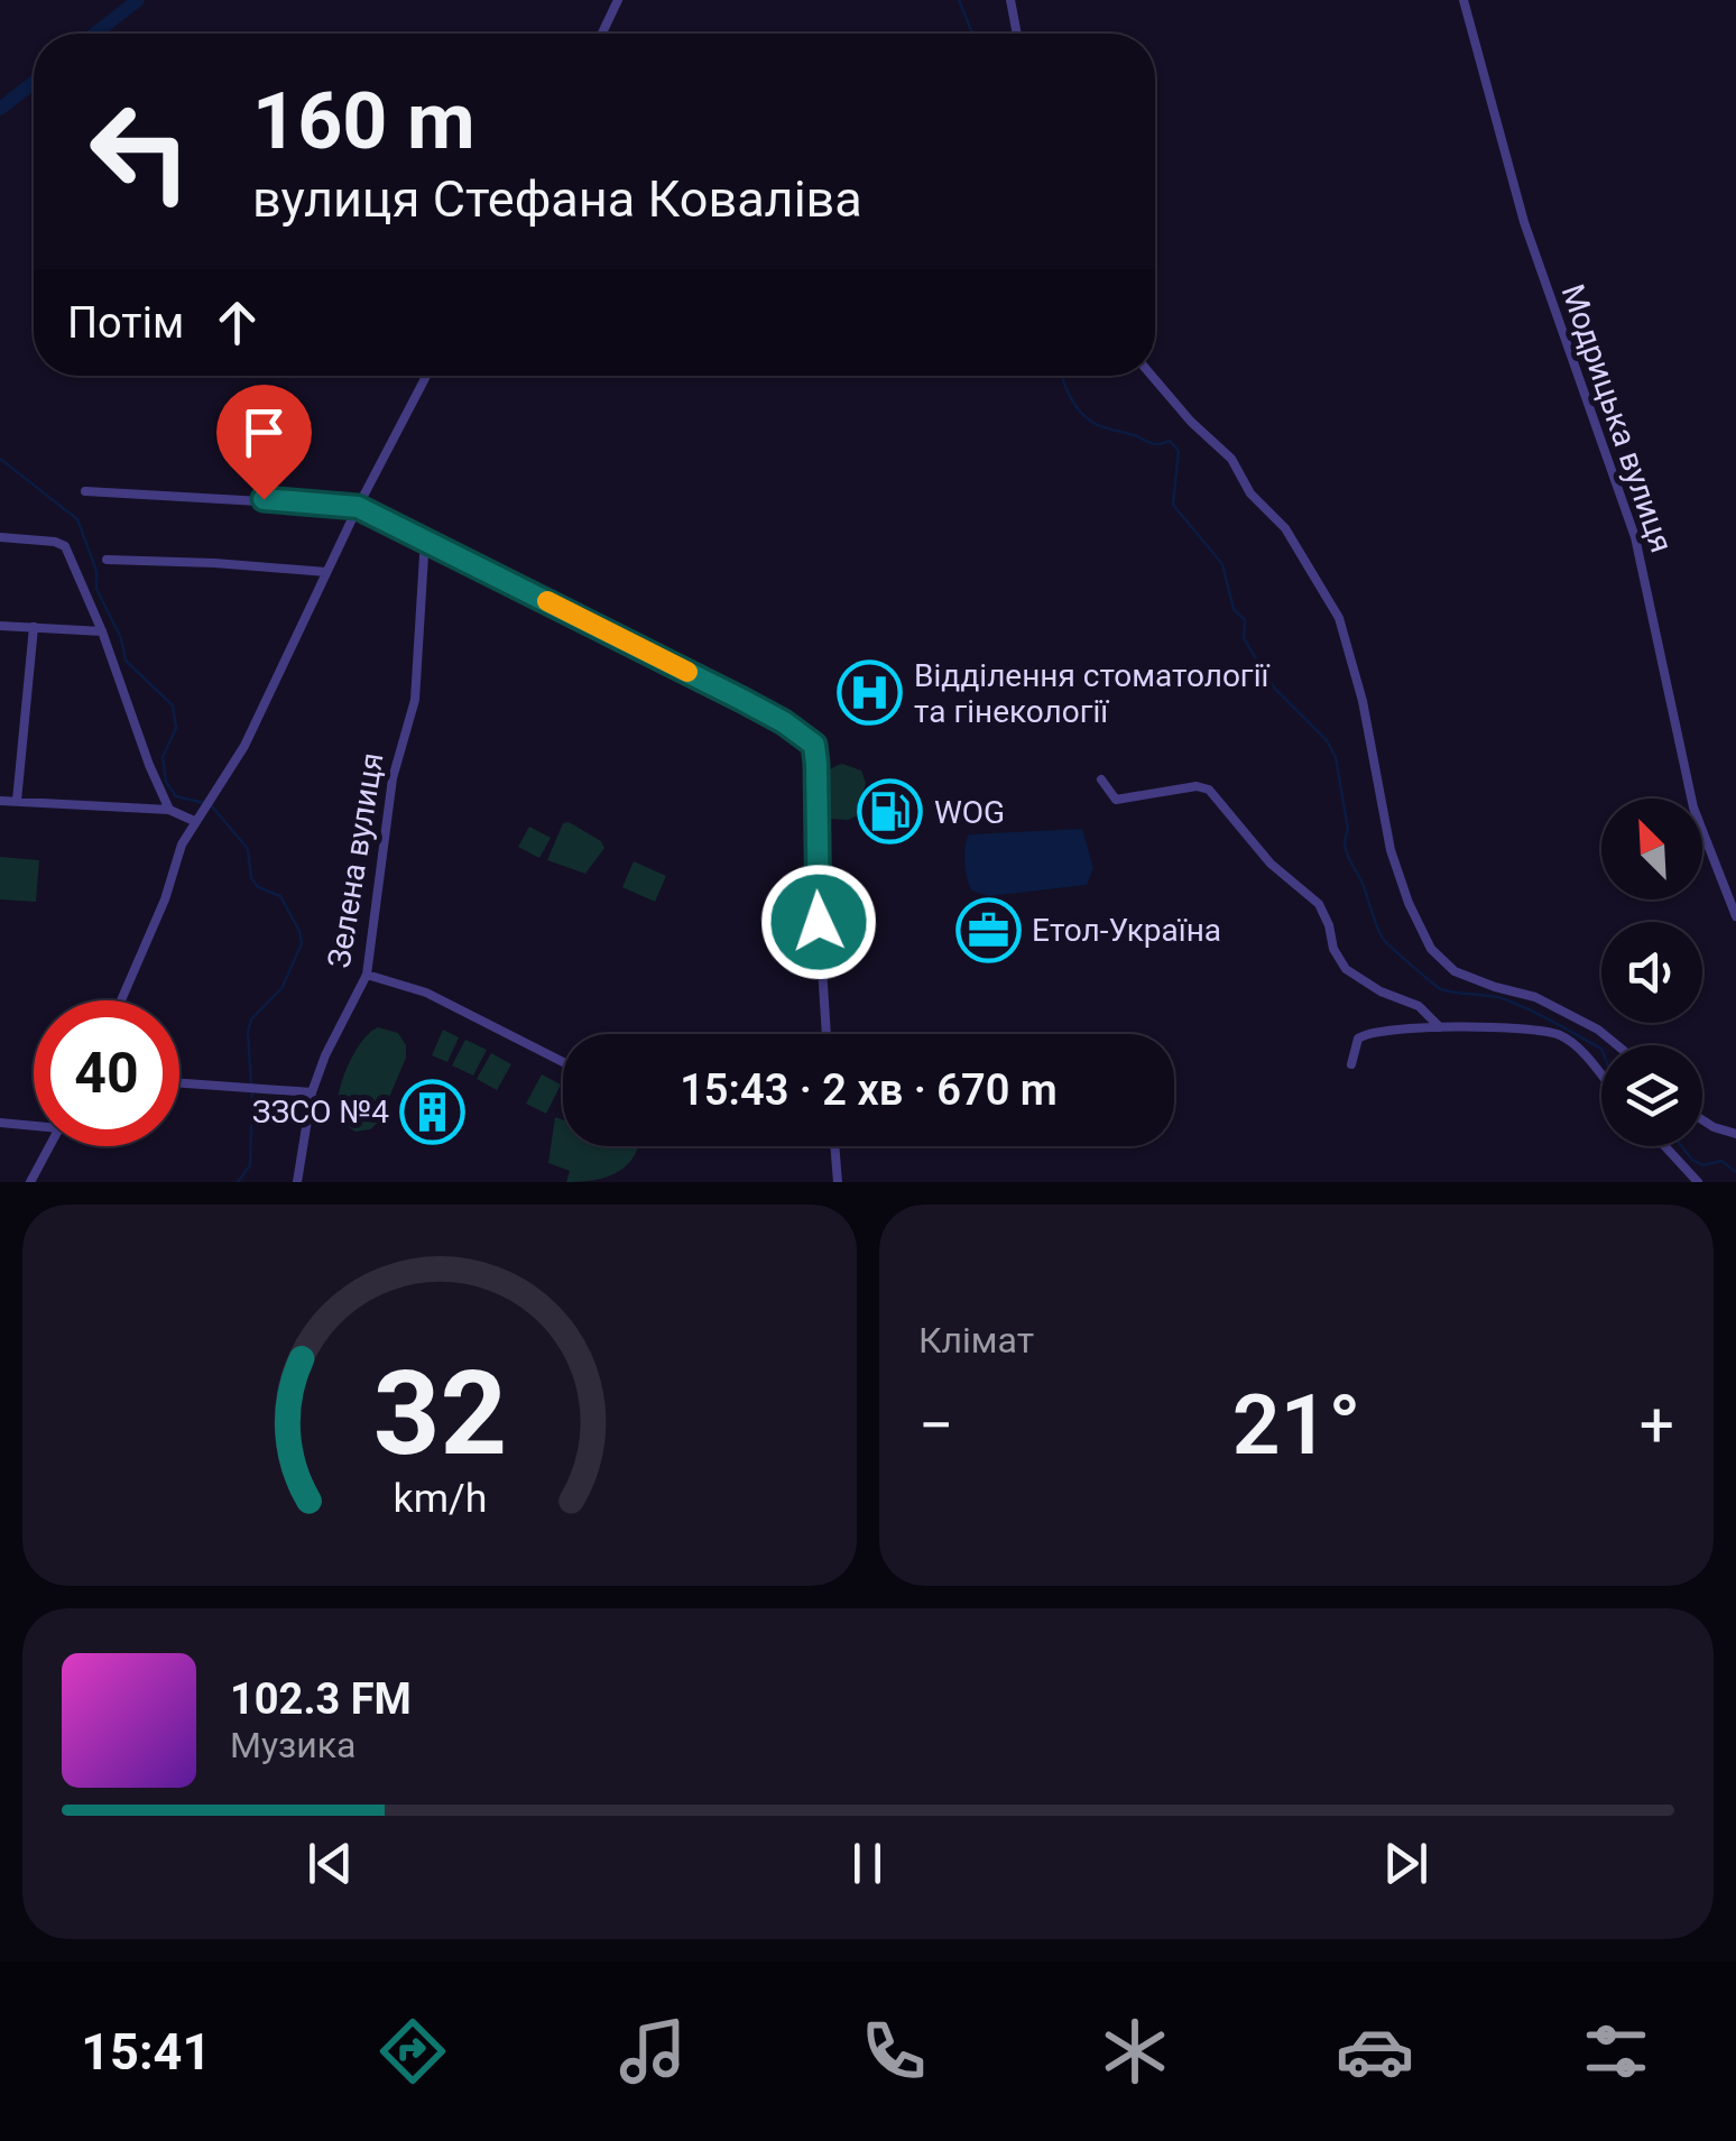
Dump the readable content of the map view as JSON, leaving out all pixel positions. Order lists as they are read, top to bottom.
{
  "streets": {
    "street": ["Модрицька вулиця", "Зелена вулиця"]
  },
  "places": {
    "hospital": ["Відділення стоматології та гінекології"],
    "fuel station": ["WOG"],
    "office": ["Етол-Україна"],
    "building": ["ЗЗСО №4"]
  },
  "north": "top left",
  "page": {
    "turn": ["160 m", "вулиця Стефана Коваліва"],
    "then": "Потім",
    "limit": "40",
    "trip": "15:43 · 2 хв · 670 m",
    "tile": "Клімат",
    "heat": ["−", "21°", "+"],
    "song": ["102.3 FM", "Музика"],
    "tabs": "15:41",
    "gauge": ["32", "km/h"]
  }
}
